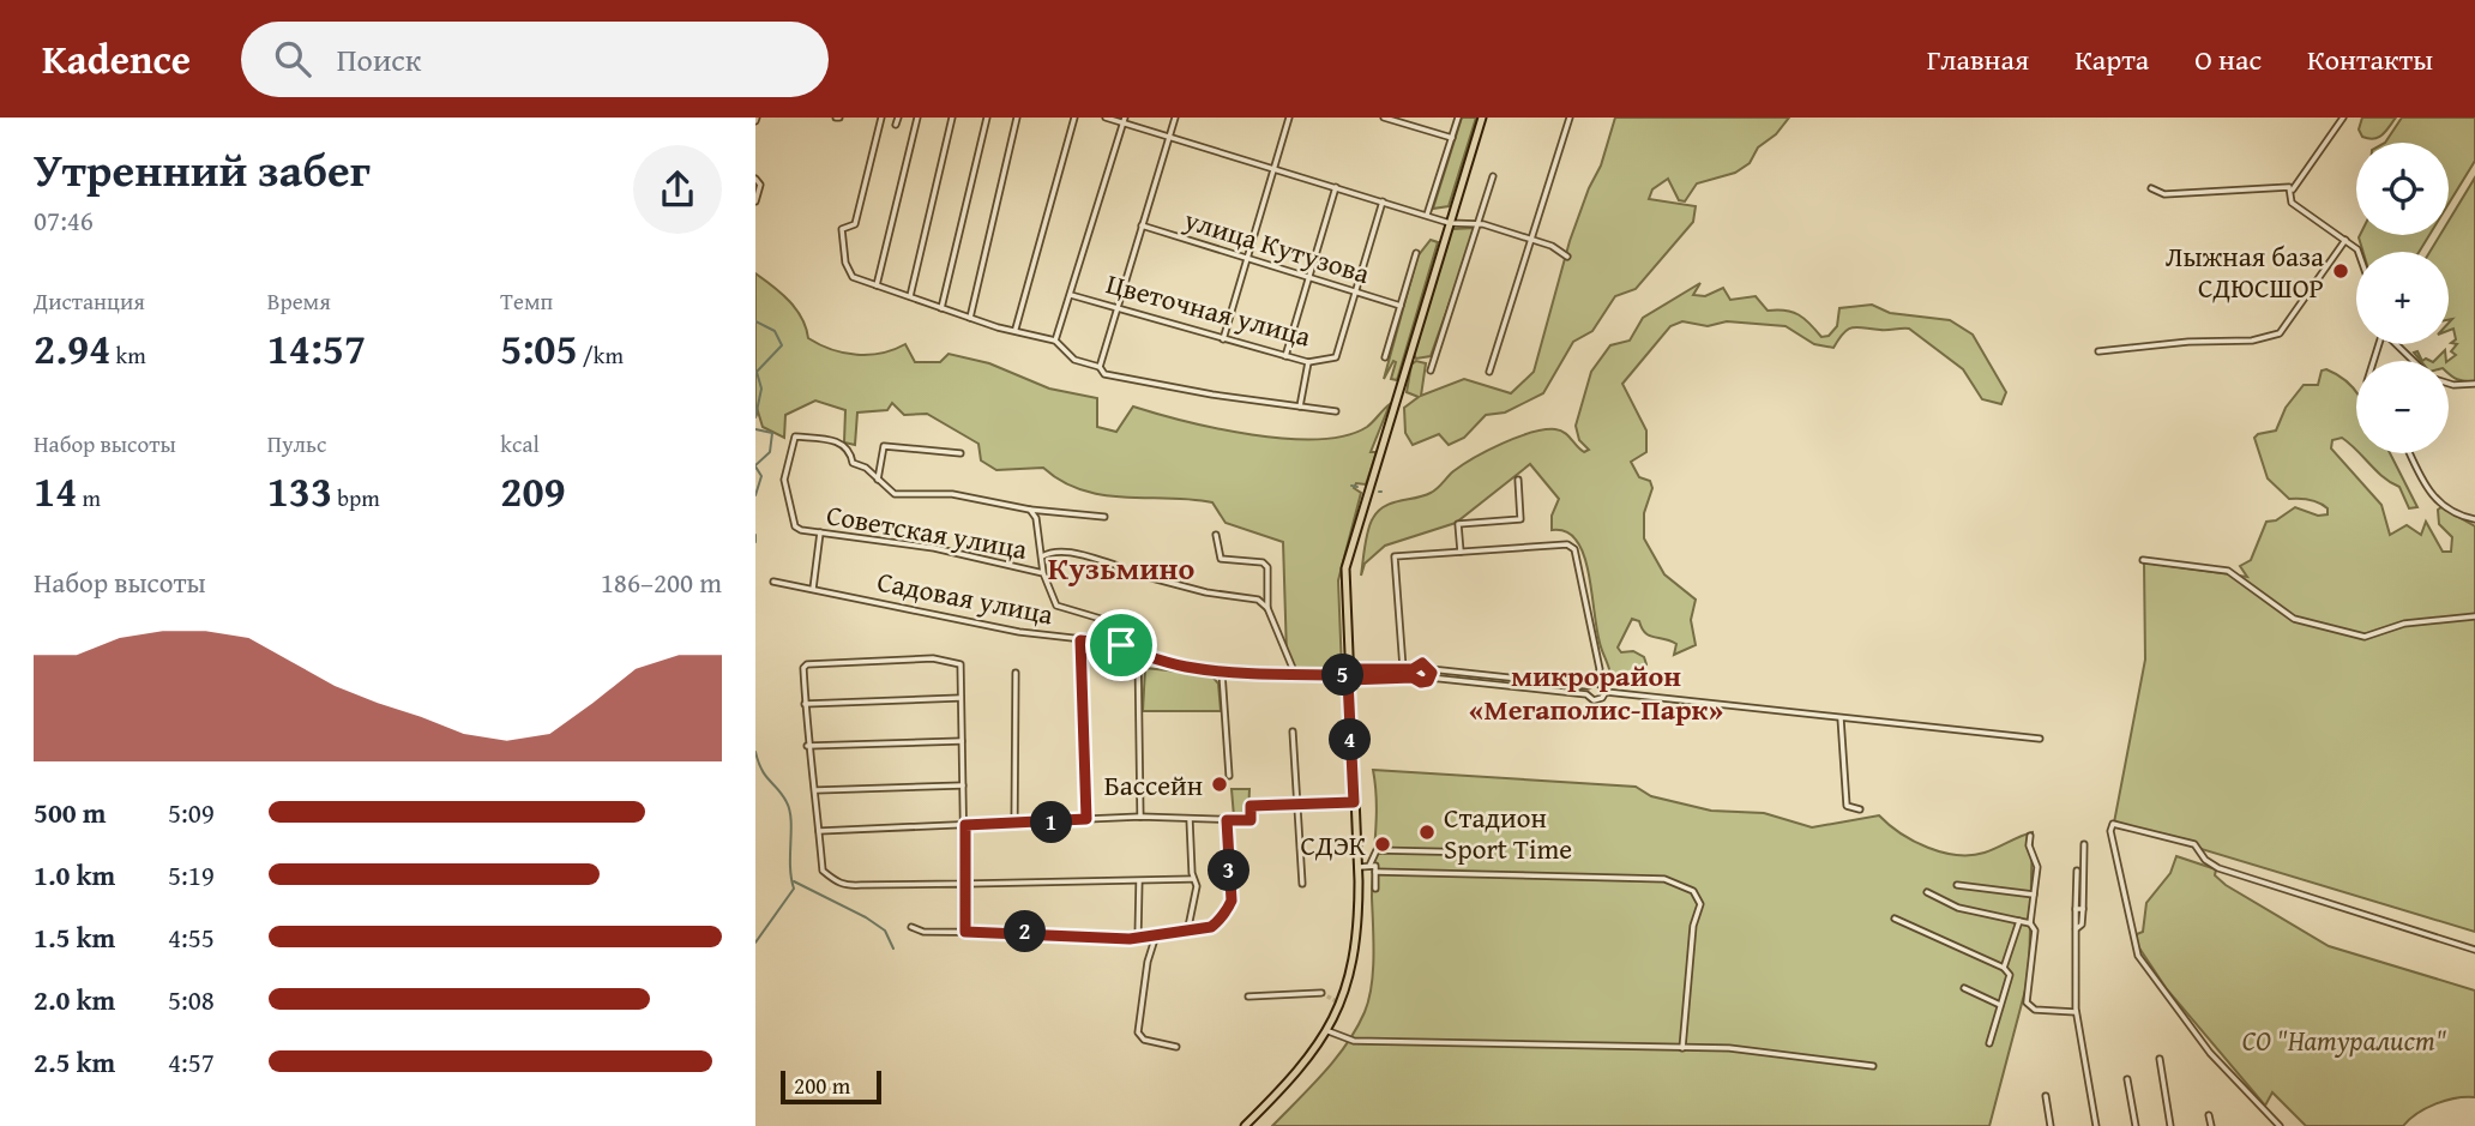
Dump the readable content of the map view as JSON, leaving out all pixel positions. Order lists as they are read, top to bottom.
{
  "streets": {
    "street": [
      "улица Кутузова",
      "Цветочная улица",
      "Советская улица",
      "Садовая улица"
    ]
  },
  "crossings": [
    ["улица Кутузова", "Цветочная улица"]
  ],
  "districts": ["Кузьмино", "микрорайон «Мегаполис-Парк»"],
  "parks": ["СО \"Натуралист\""],
  "places": [
    "Лыжная база СДЮСШОР",
    "Бассейн",
    "Стадион Sport Time",
    "СДЭК"
  ],
  "scale_bar": "200 m",
  "page": {
    "header": "Kadence",
    "search": "Поиск",
    "nav": [
      "Главная",
      "Карта",
      "О нас",
      "Контакты"
    ],
    "heading": ["Утренний забег", "07:46"],
    "map_buttons": ["+", "−"],
    "stats": [
      ["Дистанция", "2.94 km"],
      ["Время", "14:57"],
      ["Темп", "5:05 /km"],
      ["Набор высоты", "14 m"],
      ["Пульс", "133 bpm"],
      ["kcal", "209"]
    ],
    "chart": ["Набор высоты", "186–200 m"],
    "pins": [
      "5",
      "4",
      "1",
      "3",
      "2"
    ],
    "list": [
      {
        "name": "500 m",
        "note": "5:09"
      },
      {
        "name": "1.0 km",
        "note": "5:19"
      },
      {
        "name": "1.5 km",
        "note": "4:55"
      },
      {
        "name": "2.0 km",
        "note": "5:08"
      },
      {
        "name": "2.5 km",
        "note": "4:57"
      }
    ],
    "scale": "200 m"
  }
}
